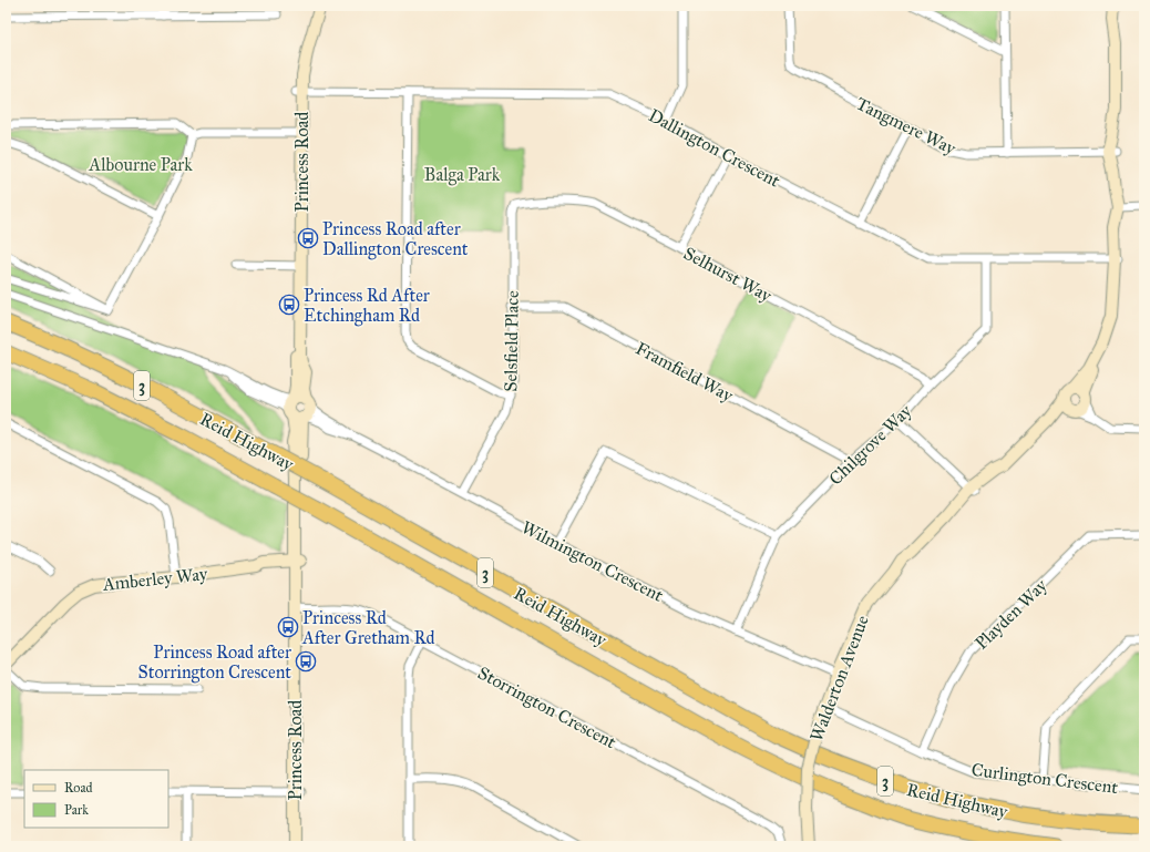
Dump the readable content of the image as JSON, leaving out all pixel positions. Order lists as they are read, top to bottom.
{
  "streets": {
    "highway": ["3", "Reid Highway"],
    "street": [
      "Tangmere Way",
      "Dallington Crescent",
      "Princess Road",
      "Selhurst Way",
      "Selsfield Place",
      "Framfield Way",
      "Chilgrove Way",
      "Wilmington Crescent",
      "Amberley Way",
      "Playden Way",
      "Walderton Avenue",
      "Storrington Crescent",
      "Curlington Crescent"
    ]
  },
  "crossings": [
    ["Dallington Crescent", "Princess Road"],
    ["Dallington Crescent", "Chilgrove Way"],
    ["Princess Road", "Wilmington Crescent"],
    ["Princess Road", "Amberley Way"],
    ["Princess Road", "Storrington Crescent"],
    ["Selhurst Way", "Selsfield Place"],
    ["Selhurst Way", "Chilgrove Way"],
    ["Selsfield Place", "Framfield Way"],
    ["Selsfield Place", "Wilmington Crescent"],
    ["Framfield Way", "Chilgrove Way"],
    ["Chilgrove Way", "Wilmington Crescent"],
    ["Wilmington Crescent", "Walderton Avenue"],
    ["Playden Way", "Curlington Crescent"],
    ["Walderton Avenue", "Curlington Crescent"]
  ],
  "parks": ["Albourne Park", "Balga Park"],
  "places": {
    "bus stop": [
      "Princess Road after Dallington Crescent",
      "Princess Rd After Etchingham Rd",
      "Princess Rd After Gretham Rd",
      "Princess Road after Storrington Crescent"
    ]
  },
  "legend": ["Road", "Park"]
}
